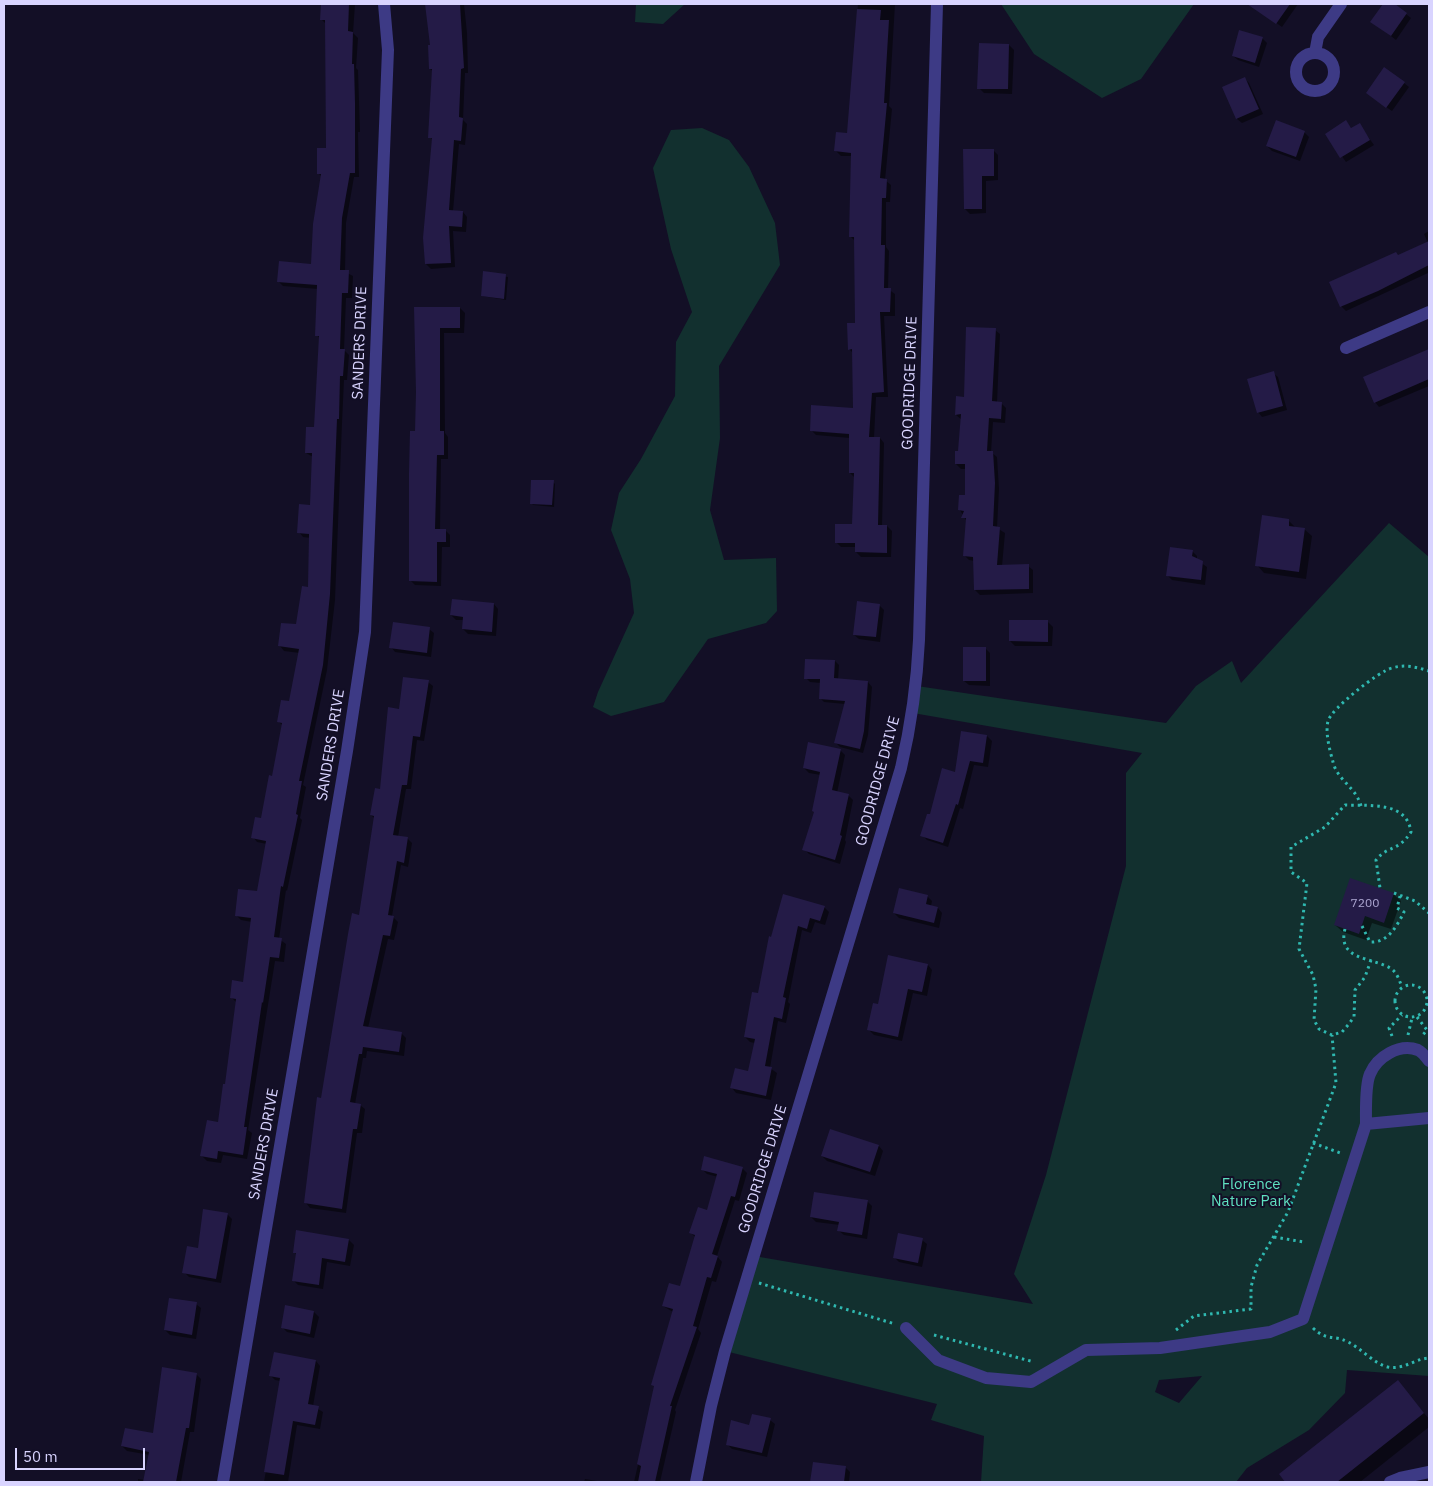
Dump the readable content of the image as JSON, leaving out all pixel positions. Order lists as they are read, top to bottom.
{
  "streets": {
    "street": ["SANDERS DRIVE", "GOODRIDGE DRIVE"]
  },
  "parks": ["Florence Nature Park"],
  "house_numbers": ["7200"],
  "scale_bar": "50 m"
}
